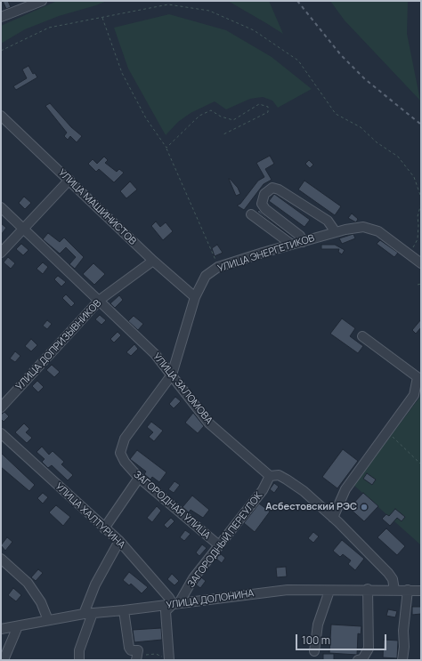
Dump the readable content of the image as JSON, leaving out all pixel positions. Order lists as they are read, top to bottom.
{
  "streets": {
    "street": [
      "УЛИЦА МАШИНИСТОВ",
      "УЛИЦА ЭНЕРГЕТИКОВ",
      "УЛИЦА ДОПРИЗЫВНИКОВ",
      "УЛИЦА ЗАЛОМОВА",
      "ЗАГОРОДНАЯ УЛИЦА",
      "УЛИЦА ХАЛТУРИНА",
      "ЗАГОРОДНЫЙ ПЕРЕУЛОК",
      "УЛИЦА ДОЛОНИНА"
    ]
  },
  "crossings": [
    ["УЛИЦА МАШИНИСТОВ", "УЛИЦА ЭНЕРГЕТИКОВ"],
    ["УЛИЦА МАШИНИСТОВ", "УЛИЦА ДОПРИЗЫВНИКОВ"],
    ["УЛИЦА ЭНЕРГЕТИКОВ", "УЛИЦА ЗАЛОМОВА"],
    ["УЛИЦА ЭНЕРГЕТИКОВ", "ЗАГОРОДНАЯ УЛИЦА"],
    ["УЛИЦА ДОПРИЗЫВНИКОВ", "УЛИЦА ЗАЛОМОВА"],
    ["УЛИЦА ЗАЛОМОВА", "ЗАГОРОДНАЯ УЛИЦА"],
    ["УЛИЦА ЗАЛОМОВА", "ЗАГОРОДНЫЙ ПЕРЕУЛОК"],
    ["ЗАГОРОДНАЯ УЛИЦА", "ЗАГОРОДНЫЙ ПЕРЕУЛОК"],
    ["УЛИЦА ХАЛТУРИНА", "ЗАГОРОДНЫЙ ПЕРЕУЛОК"],
    ["УЛИЦА ХАЛТУРИНА", "УЛИЦА ДОЛОНИНА"],
    ["ЗАГОРОДНЫЙ ПЕРЕУЛОК", "УЛИЦА ДОЛОНИНА"]
  ],
  "places": ["Асбестовский РЭС"],
  "scale_bar": "100 m"
}
